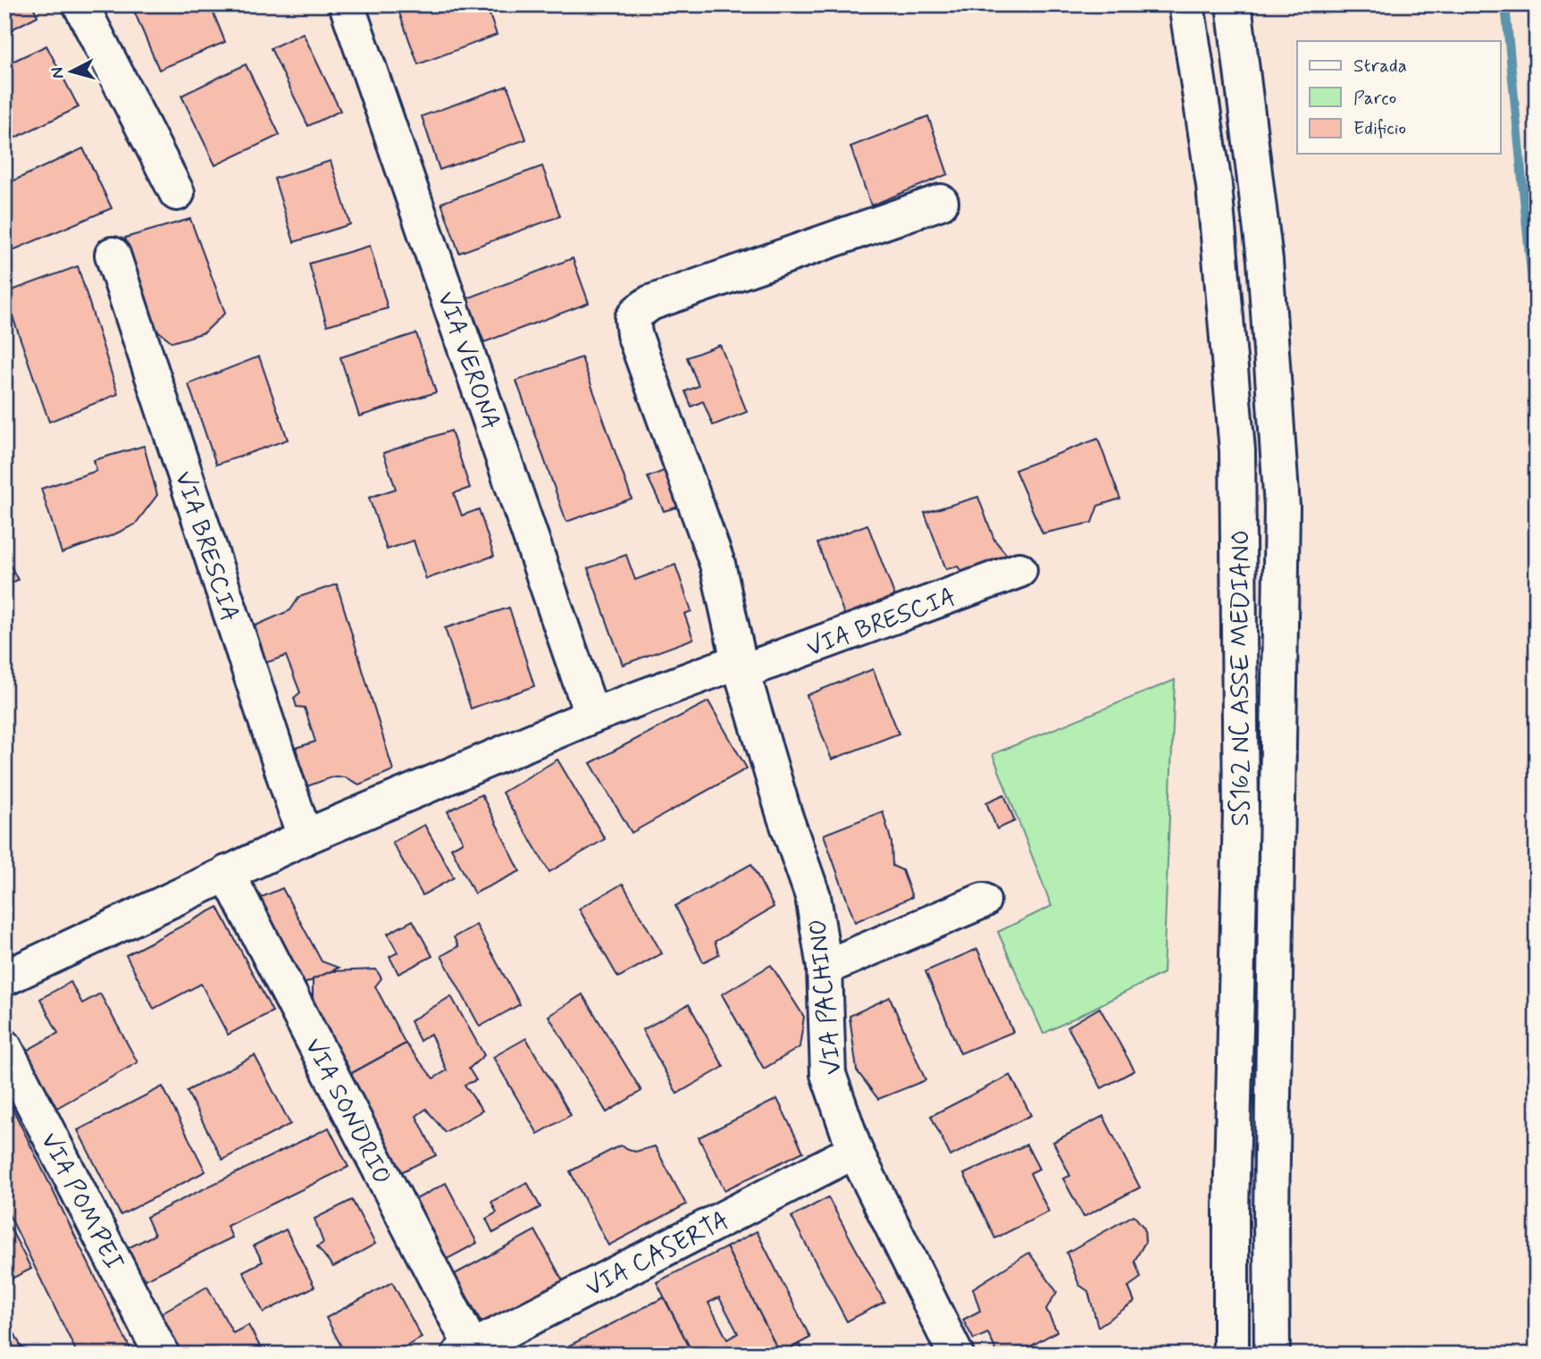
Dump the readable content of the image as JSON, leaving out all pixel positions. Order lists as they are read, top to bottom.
{
  "streets": {
    "main road": [
      "VIA VERONA",
      "VIA BRESCIA",
      "SS162 NC ASSE MEDIANO",
      "VIA PACHINO",
      "VIA SONDRIO",
      "VIA POMPEI",
      "VIA CASERTA"
    ]
  },
  "crossings": [
    ["VIA VERONA", "VIA BRESCIA"],
    ["VIA BRESCIA", "VIA PACHINO"],
    ["VIA BRESCIA", "VIA SONDRIO"],
    ["VIA PACHINO", "VIA CASERTA"],
    ["VIA SONDRIO", "VIA CASERTA"]
  ],
  "legend": ["Strada", "Parco", "Edificio"],
  "north": "left"
}
